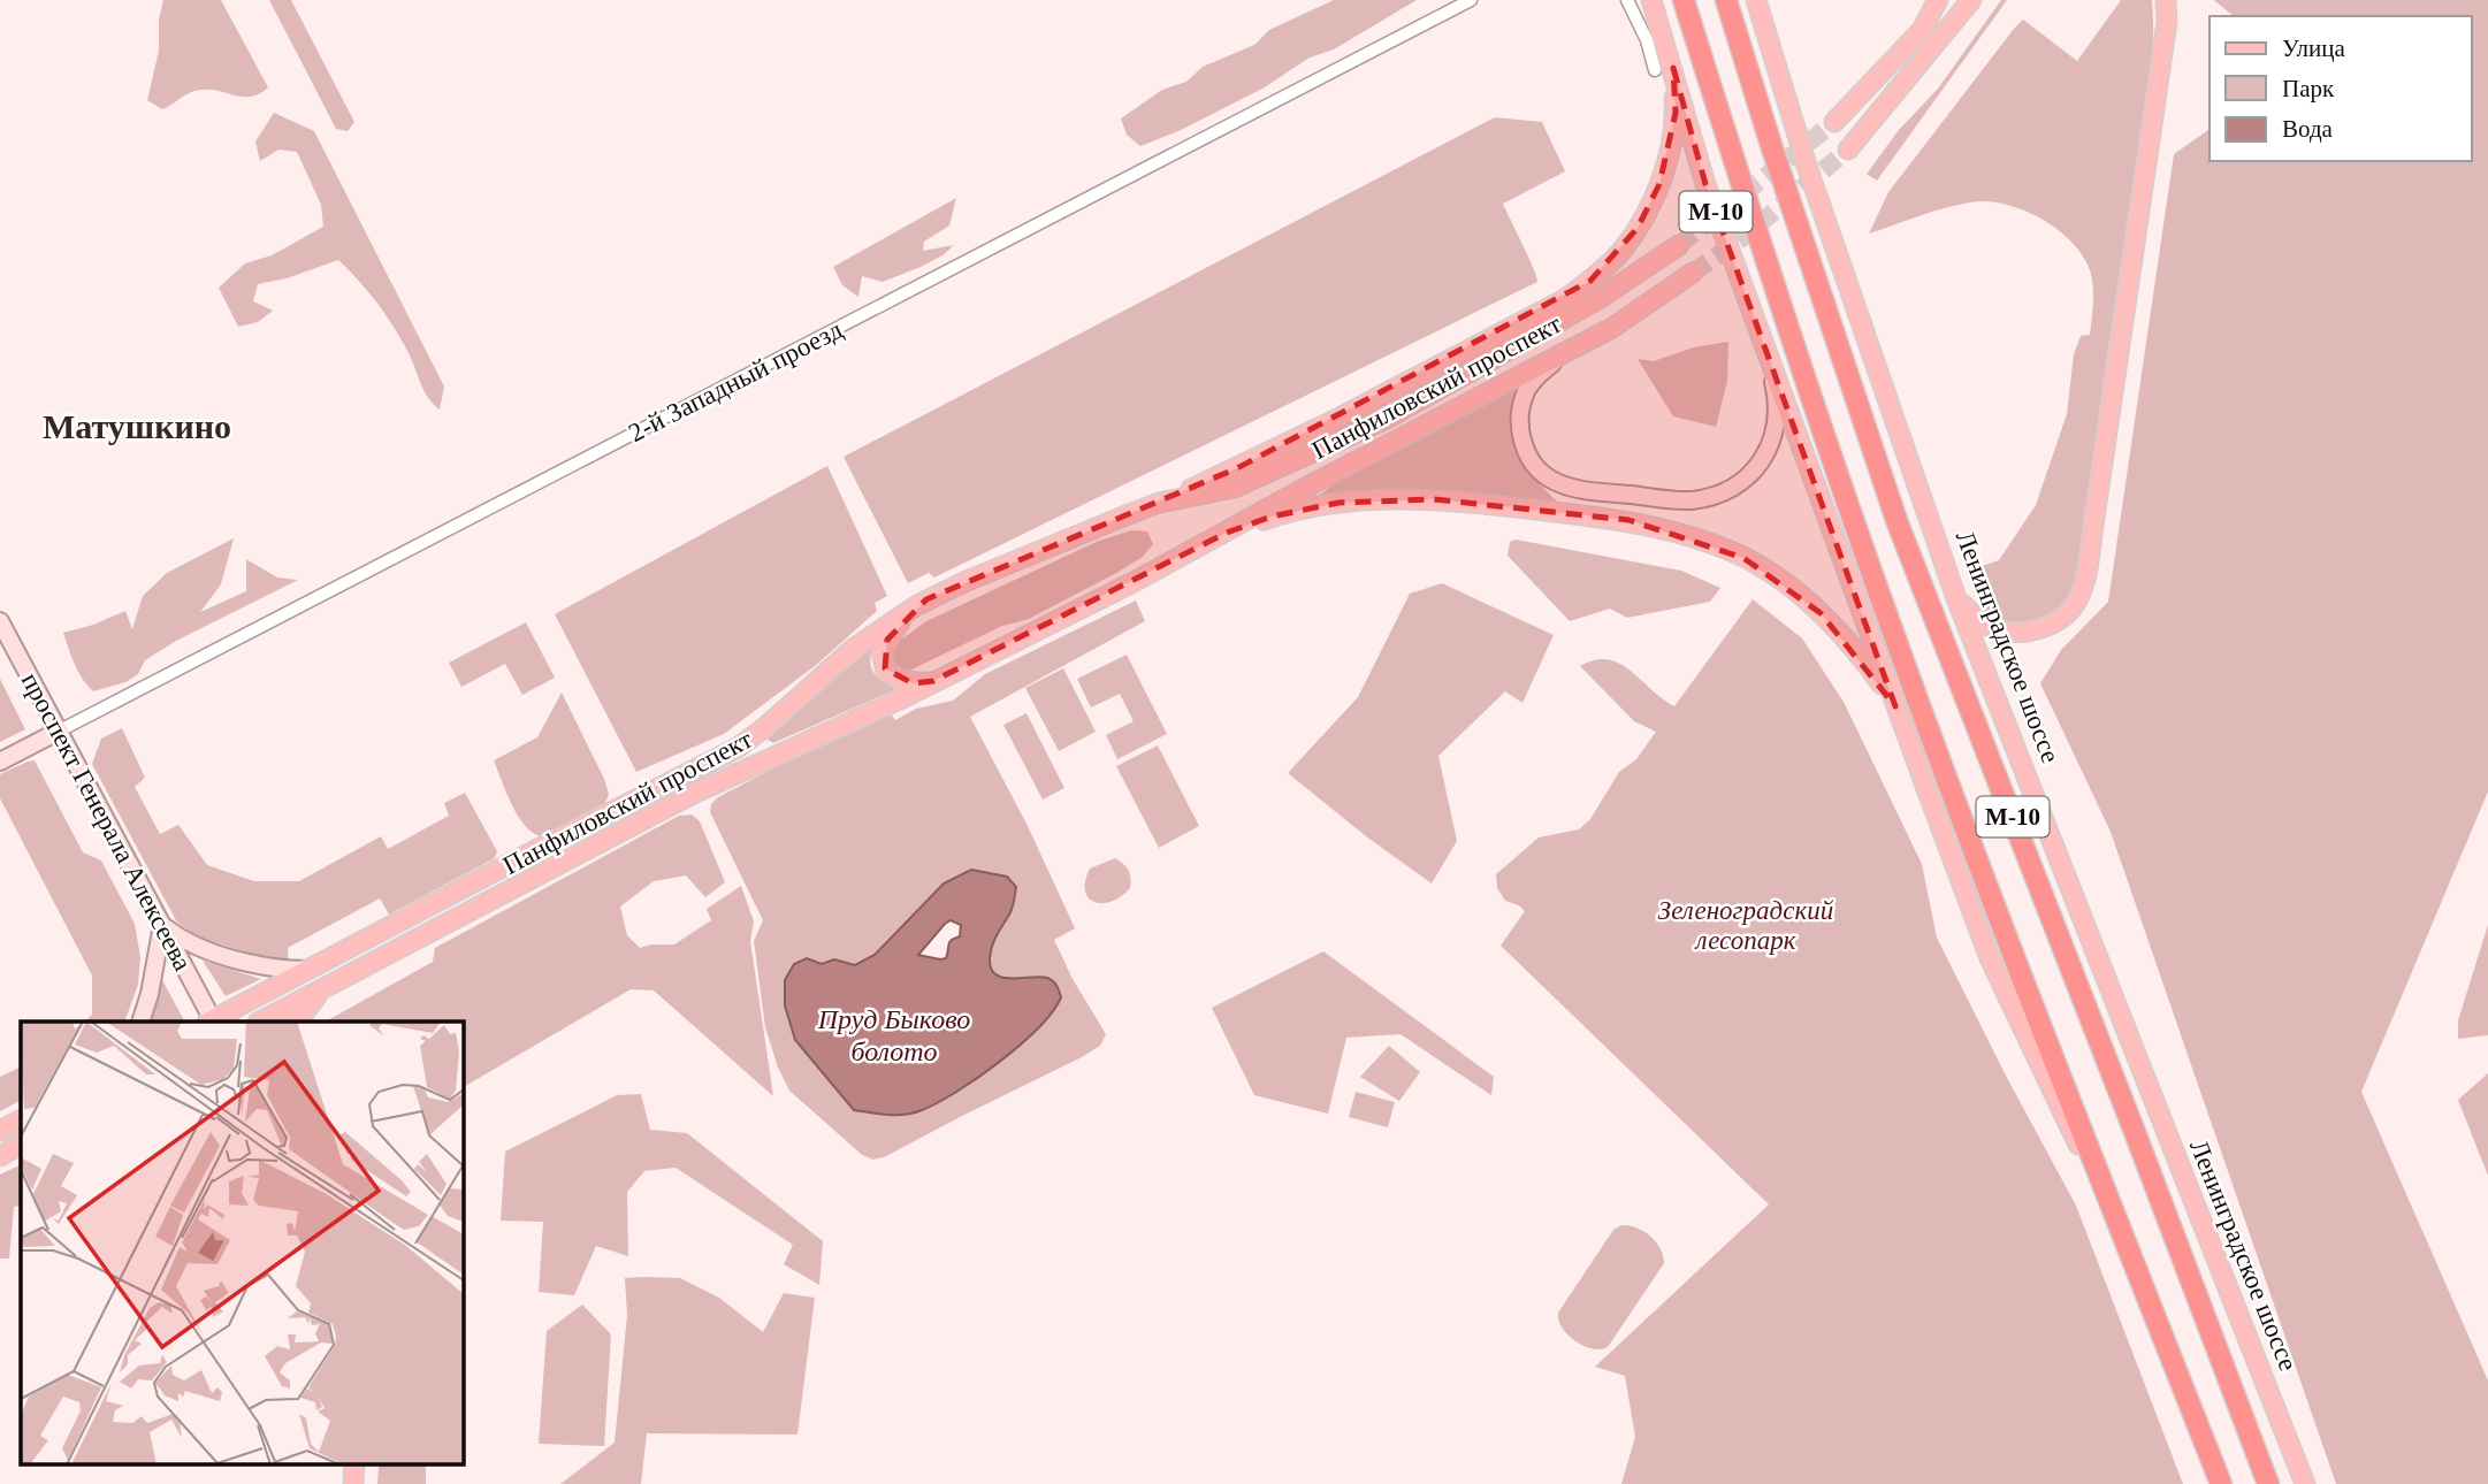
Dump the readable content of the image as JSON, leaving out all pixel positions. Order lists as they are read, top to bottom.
{
  "streets": {
    "highway": ["М-10"],
    "main road": [
      "2-й Западный проезд",
      "Панфиловский проспект",
      "Ленинградское шоссе",
      "проспект Генерала Алексеева"
    ]
  },
  "crossings": [
    ["2-й Западный проезд", "проспект Генерала Алексеева"],
    ["Панфиловский проспект", "проспект Генерала Алексеева"]
  ],
  "districts": ["Матушкино"],
  "water": ["Пруд Быково болото"],
  "parks": ["Зеленоградский лесопарк"],
  "legend": ["Улица", "Парк", "Вода"]
}
